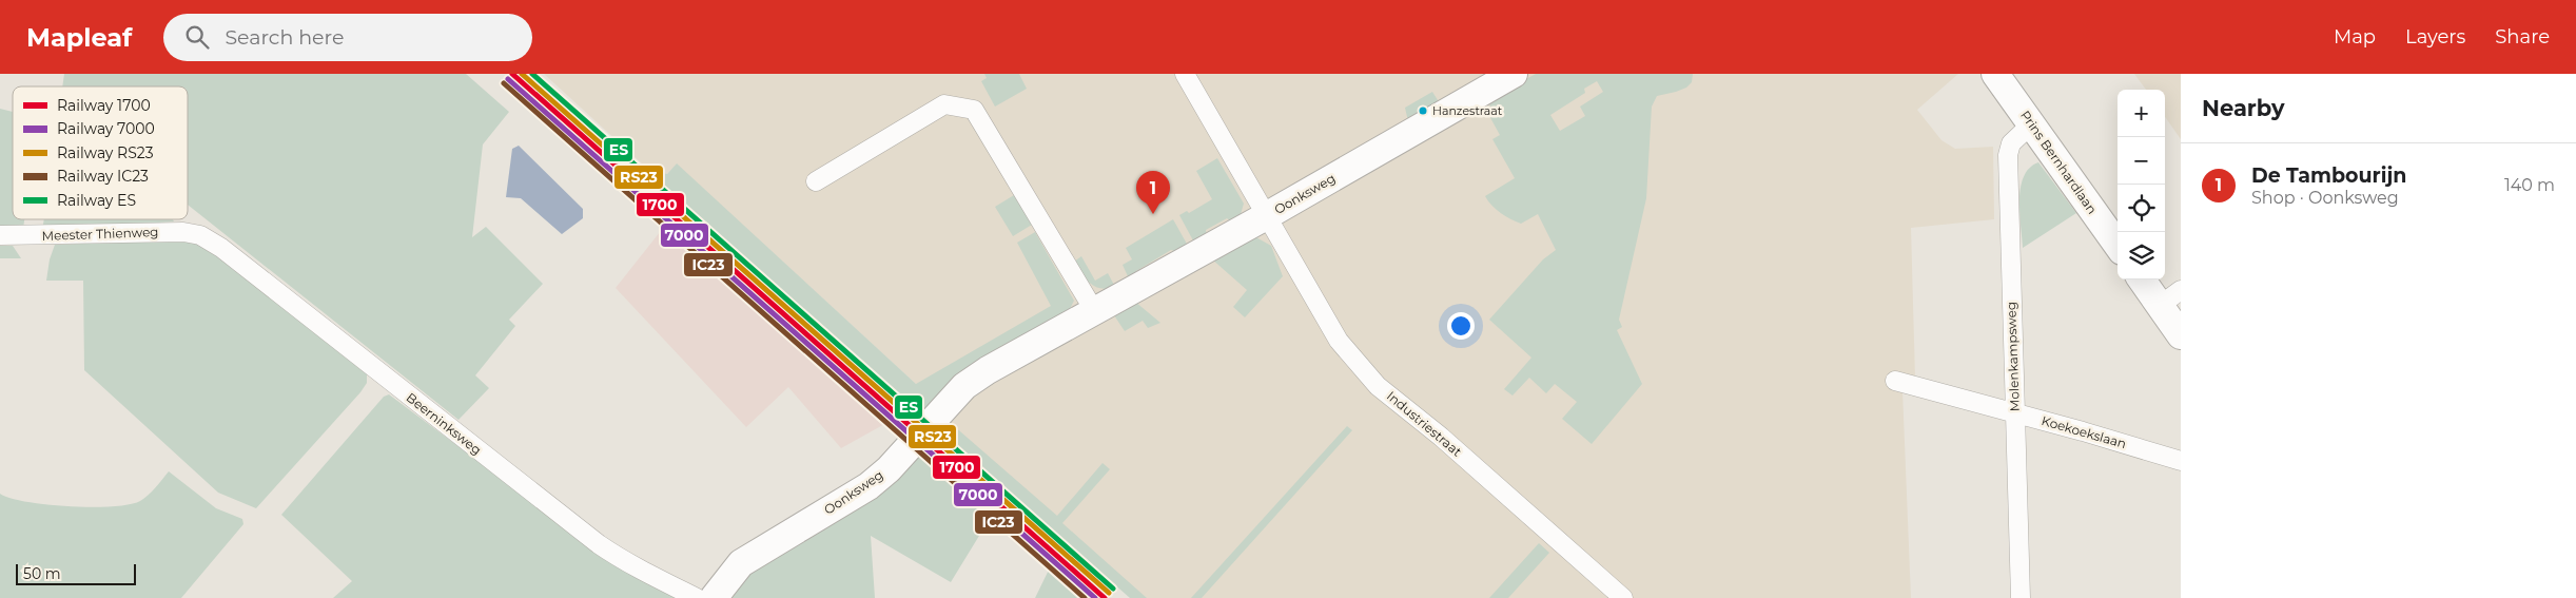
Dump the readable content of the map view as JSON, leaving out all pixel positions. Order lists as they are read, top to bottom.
{
  "streets": {
    "main road": ["Prins Bernhardlaan", "Oonksweg"],
    "street": [
      "Meester Thienweg",
      "Molenkampsweg",
      "Beerninksweg",
      "Industriestraat",
      "Koekoekslaan"
    ]
  },
  "crossings": [
    ["Prins Bernhardlaan", "Molenkampsweg"],
    ["Oonksweg", "Industriestraat"],
    ["Meester Thienweg", "Beerninksweg"],
    ["Molenkampsweg", "Koekoekslaan"]
  ],
  "places": ["Hanzestraat"],
  "lines": [
    "rail line 1700",
    "rail line RS23",
    "rail line ES",
    "rail line 7000",
    "rail line IC23"
  ],
  "legend": [
    "Railway 1700",
    "Railway 7000",
    "Railway RS23",
    "Railway IC23",
    "Railway ES"
  ],
  "scale_bar": "50 m",
  "page": {
    "header": "Mapleaf",
    "search": "Search here",
    "nav": ["Map", "Layers", "Share"],
    "heading": "Nearby",
    "map_buttons": ["+", "−"],
    "list": [
      {
        "mark": "1",
        "name": "De Tambourijn",
        "note": "Shop · Oonksweg",
        "value": "140 m"
      }
    ],
    "pins": "1",
    "scale": "50 m"
  }
}
